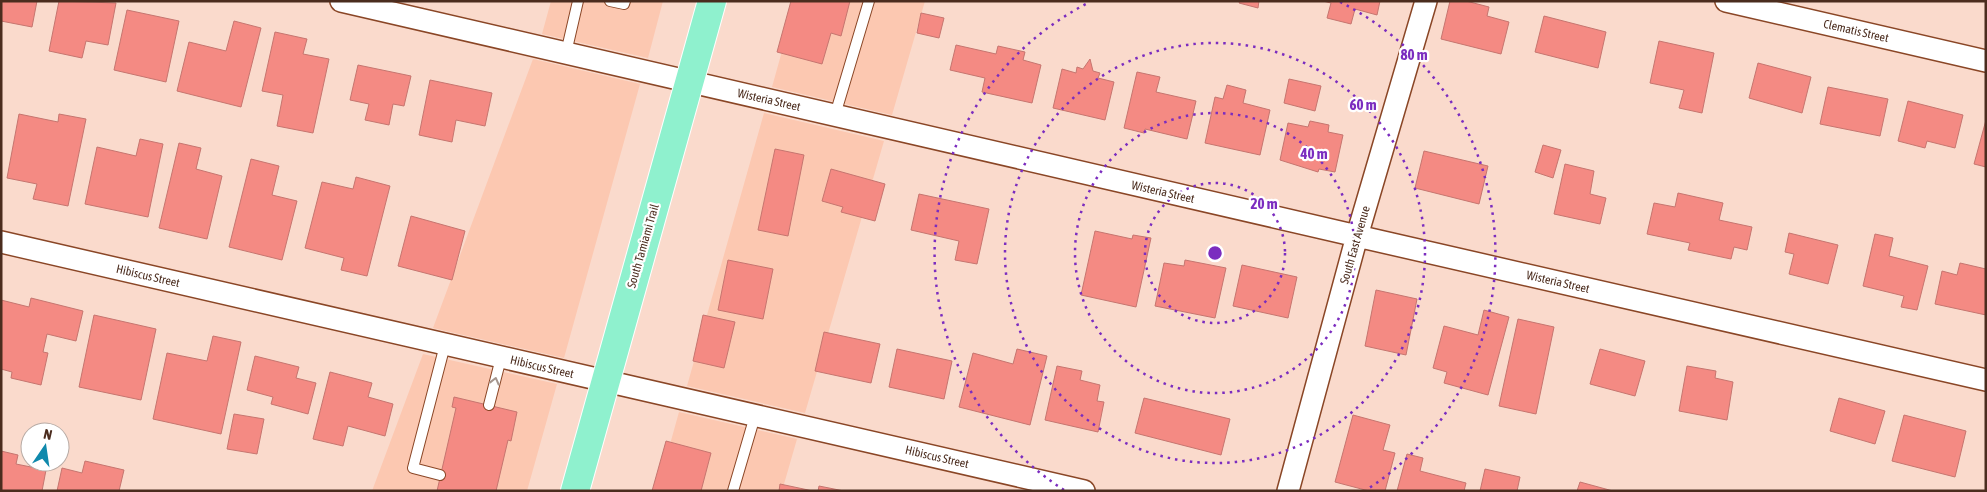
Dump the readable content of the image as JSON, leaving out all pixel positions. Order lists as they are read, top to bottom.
{
  "streets": {
    "main road": ["South Tamiami Trail"],
    "street": [
      "Clematis Street",
      "Wisteria Street",
      "South East Avenue",
      "Hibiscus Street"
    ]
  },
  "crossings": [
    ["Wisteria Street", "South East Avenue"],
    ["Wisteria Street", "South Tamiami Trail"],
    ["South Tamiami Trail", "Hibiscus Street"]
  ],
  "north": "top",
  "rings": [
    "80 m",
    "60 m",
    "40 m",
    "20 m"
  ]
}
